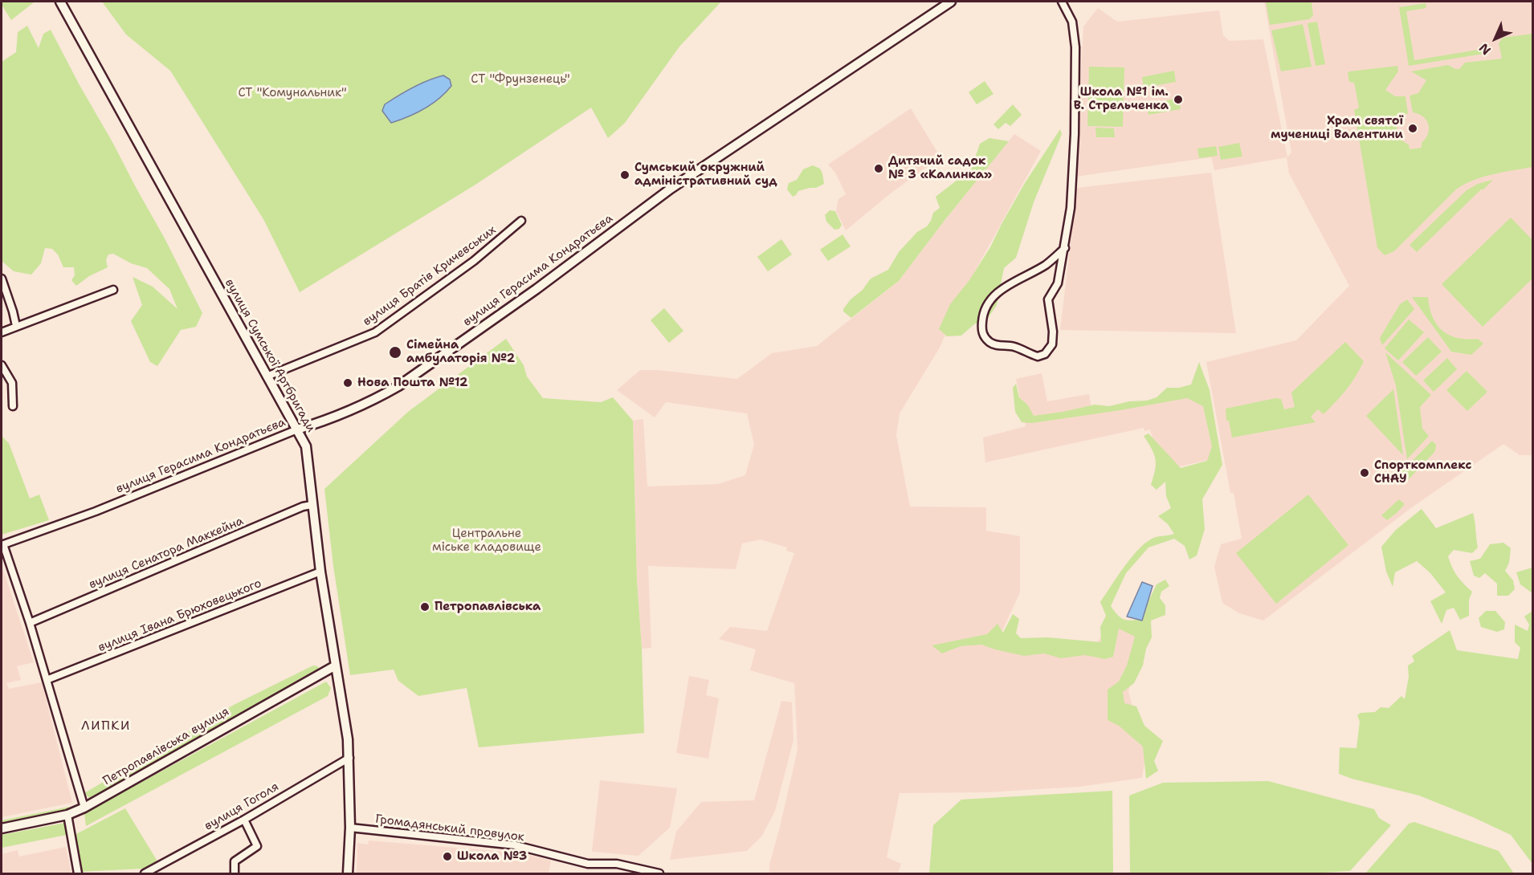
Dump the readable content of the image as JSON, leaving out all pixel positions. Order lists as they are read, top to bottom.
{
  "streets": {
    "main road": ["вулиця Герасима Кондратьєва", "вулиця Сумської Артбригади", "Петропавлівська вулиця"],
    "street": [
      "вулиця Братів Кричевських",
      "вулиця Сенатора Маккейна",
      "вулиця Івана Брюховецького",
      "вулиця Гоголя",
      "Громадянський провулок"
    ]
  },
  "crossings": [
    ["вулиця Герасима Кондратьєва", "вулиця Сумської Артбригади"],
    ["вулиця Братів Кричевських", "вулиця Сумської Артбригади"],
    ["вулиця Сумської Артбригади", "вулиця Сенатора Маккейна"],
    ["вулиця Сумської Артбригади", "вулиця Івана Брюховецького"],
    ["вулиця Сумської Артбригади", "Петропавлівська вулиця"],
    ["вулиця Сумської Артбригади", "вулиця Гоголя"],
    ["вулиця Сумської Артбригади", "Громадянський провулок"]
  ],
  "districts": ["ЛИПКИ"],
  "parks": ["СТ \"Фрунзенець\"", "СТ \"Комунальник\"", "Центральне міське кладовище"],
  "places": [
    "Школа №1 ім. В. Стрельченка",
    "Храм святої мучениці Валентини",
    "Дитячий садок № 3 «Калинка»",
    "Сумський окружний адміністративний суд",
    "Сімейна амбулаторія №2",
    "Нова Пошта №12",
    "Спорткомплекс СНАУ",
    "Петропавлівська",
    "Школа №3"
  ],
  "north": "bottom left"
}
